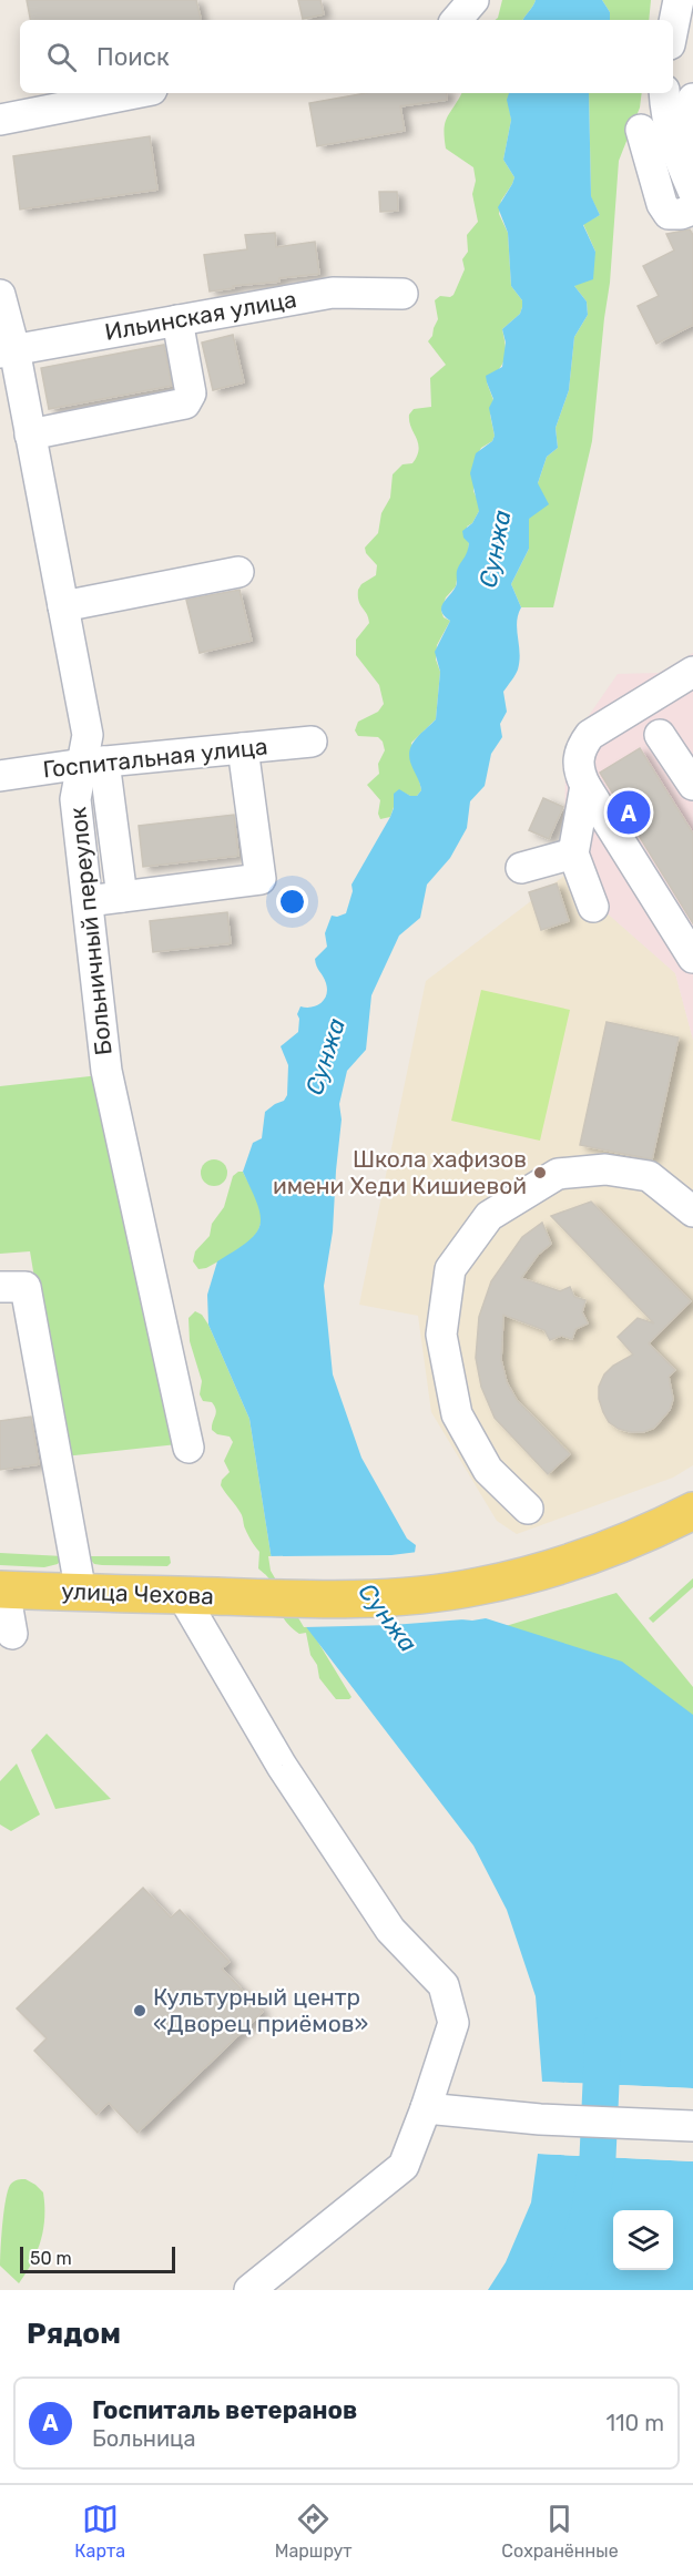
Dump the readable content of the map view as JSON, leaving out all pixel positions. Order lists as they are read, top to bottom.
{
  "streets": {
    "main road": ["улица Чехова"],
    "street": ["Ильинская улица", "Госпитальная улица", "Больничный переулок"]
  },
  "crossings": [
    ["Ильинская улица", "Больничный переулок"],
    ["Госпитальная улица", "Больничный переулок"]
  ],
  "water": ["Сунжа"],
  "places": ["Школа хафизов имени Хеди Кишиевой", "Культурный центр «Дворец приёмов»"],
  "scale_bar": "50 m",
  "page": {
    "search": "Поиск",
    "pins": "A",
    "scale": "50 m",
    "heading": "Рядом",
    "list": [
      {
        "mark": "A",
        "name": "Госпиталь ветеранов",
        "note": "Больница",
        "value": "110 m"
      }
    ],
    "nav": ["Карта", "Маршрут", "Сохранённые"]
  }
}
